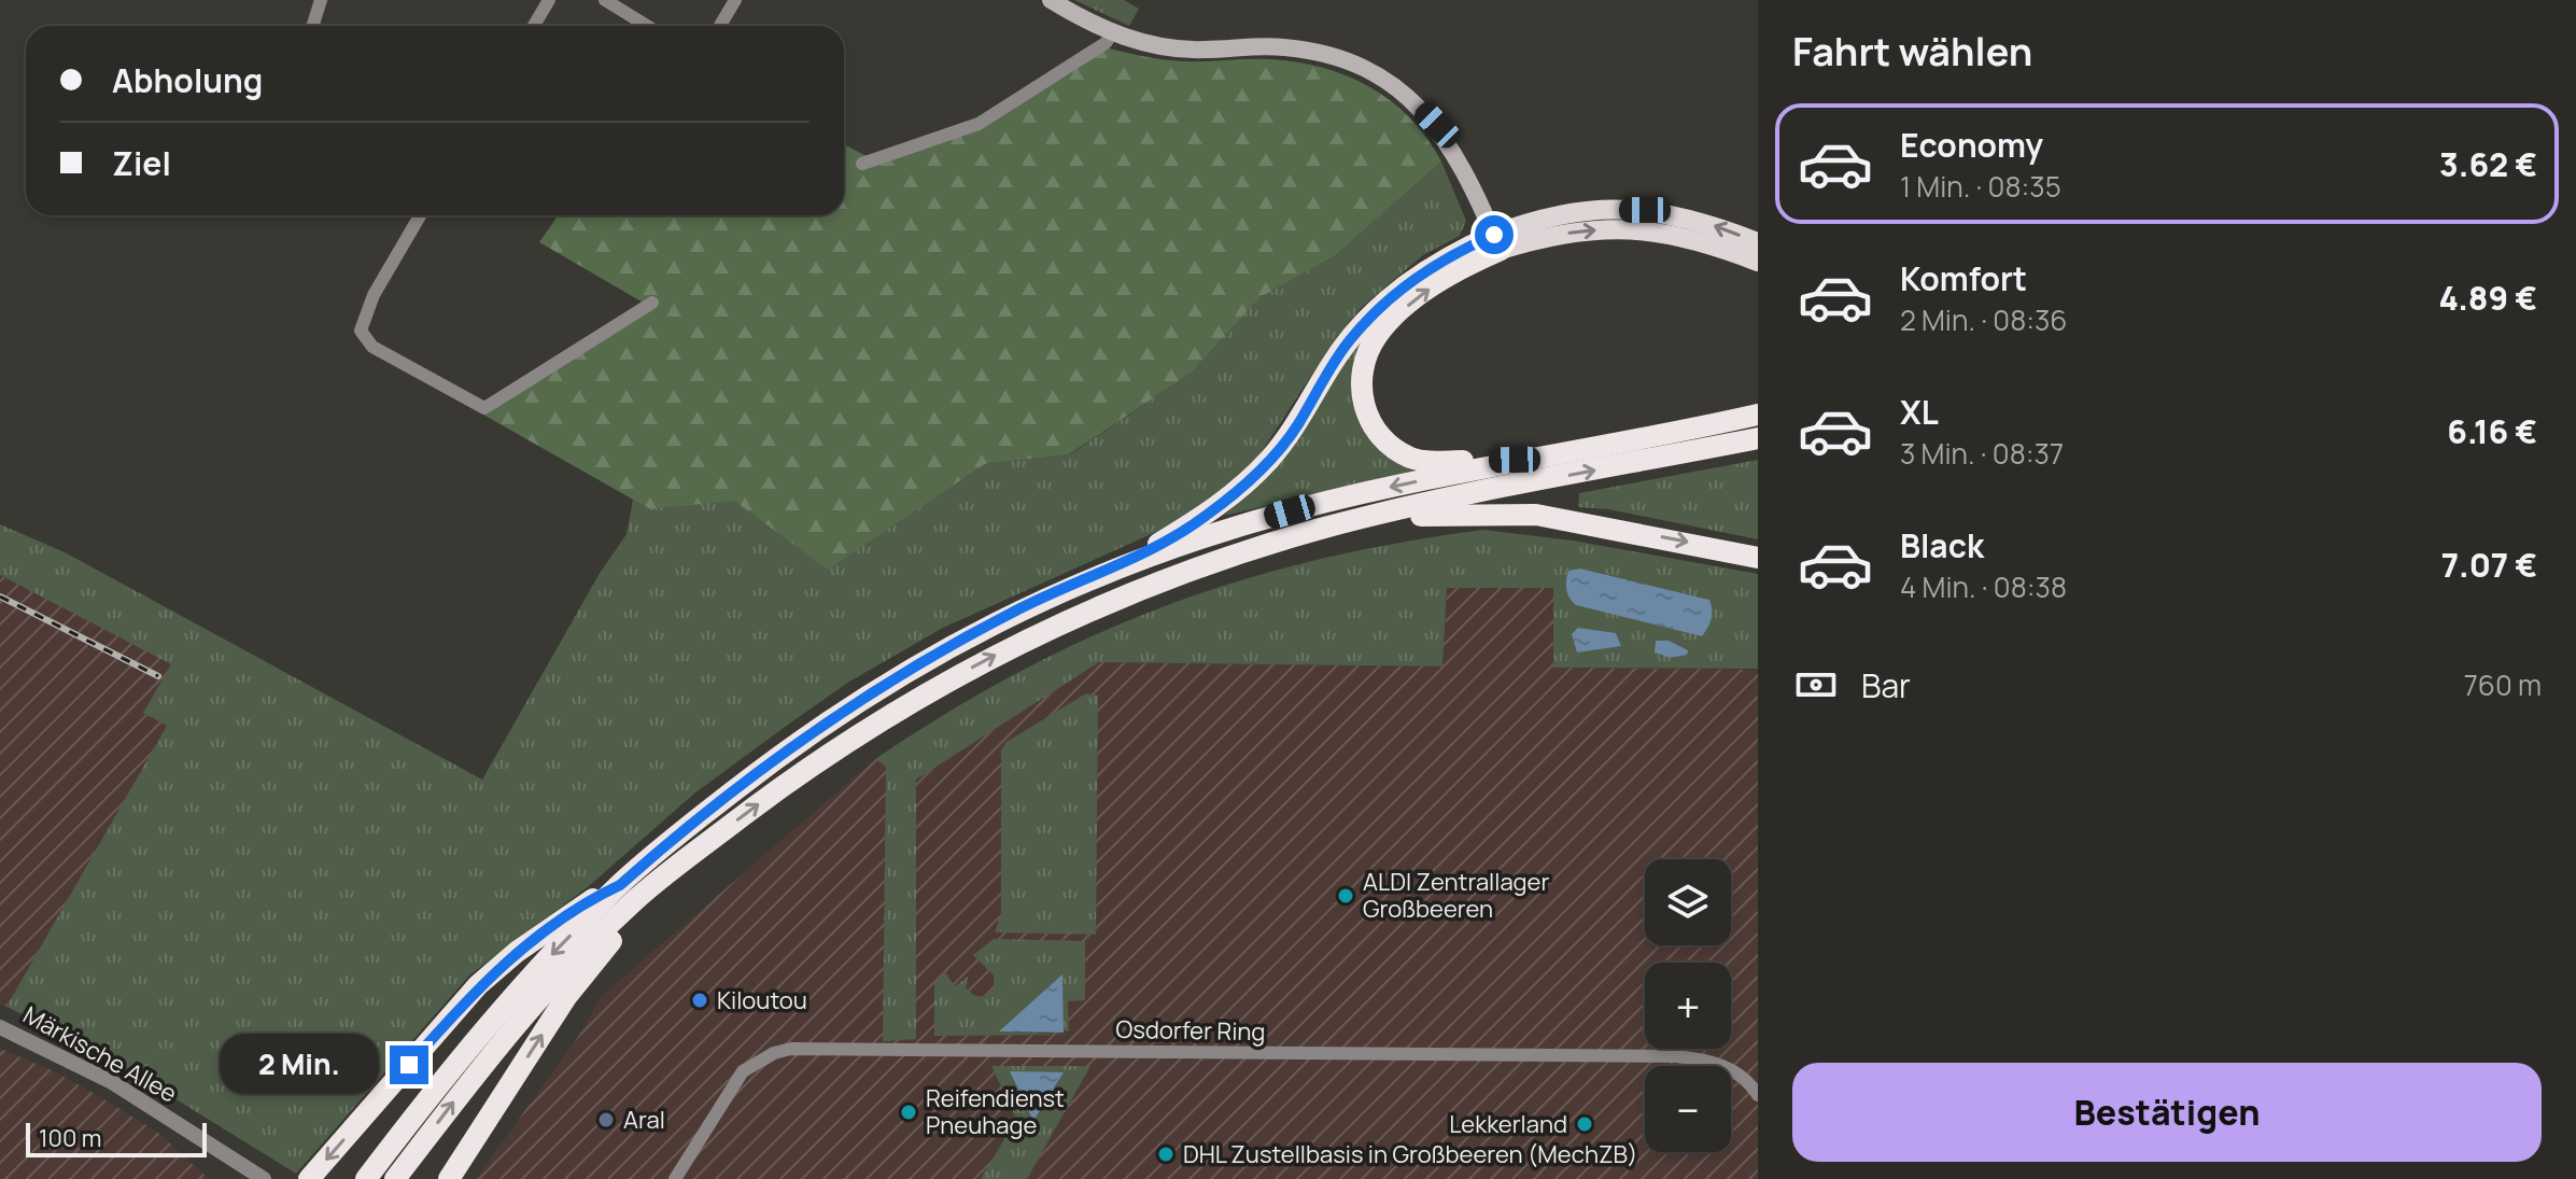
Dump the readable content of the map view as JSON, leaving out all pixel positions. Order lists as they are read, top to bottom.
{
  "streets": {
    "street": ["Osdorfer Ring", "Märkische Allee"]
  },
  "places": [
    "ALDI Zentrallager Großbeeren",
    "Kiloutou",
    "Reifendienst Pneuhage",
    "Aral",
    "Lekkerland",
    "DHL Zustellbasis in Großbeeren (MechZB)"
  ],
  "scale_bar": "100 m",
  "page": {
    "heading": "Fahrt wählen",
    "banner": ["Abholung", "Ziel"],
    "list": [
      {
        "name": "Economy",
        "note": "1 Min. · 08:35",
        "value": "3.62 €"
      },
      {
        "name": "Komfort",
        "note": "2 Min. · 08:36",
        "value": "4.89 €"
      },
      {
        "name": "XL",
        "note": "3 Min. · 08:37",
        "value": "6.16 €"
      },
      {
        "name": "Black",
        "note": "4 Min. · 08:38",
        "value": "7.07 €"
      }
    ],
    "pay": ["Bar", "760 m"],
    "map_buttons": ["+", "−"],
    "bubble": "2 Min.",
    "buttons": "Bestätigen",
    "scale": "100 m"
  }
}
